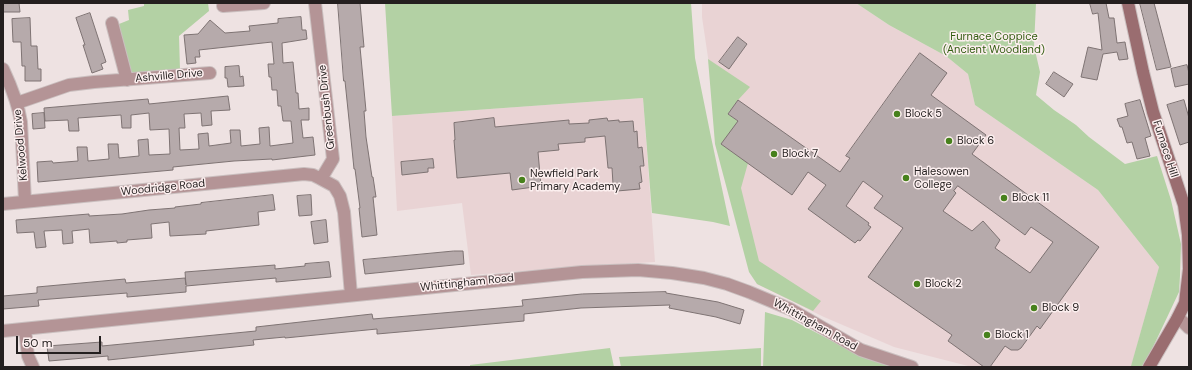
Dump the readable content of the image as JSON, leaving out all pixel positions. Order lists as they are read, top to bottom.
{
  "streets": {
    "street": [
      "Ashville Drive",
      "Greenbush Drive",
      "Kelwood Drive",
      "Furnace Hill",
      "Woodridge Road",
      "Whittingham Road"
    ]
  },
  "crossings": [
    ["Ashville Drive", "Kelwood Drive"],
    ["Greenbush Drive", "Woodridge Road"],
    ["Kelwood Drive", "Woodridge Road"]
  ],
  "parks": ["Furnace Coppice (Ancient Woodland)"],
  "places": [
    "Block 5",
    "Block 6",
    "Block 7",
    "Halesowen College",
    "Newfield Park Primary Academy",
    "Block 11",
    "Block 2",
    "Block 9",
    "Block 1"
  ],
  "scale_bar": "50 m"
}
